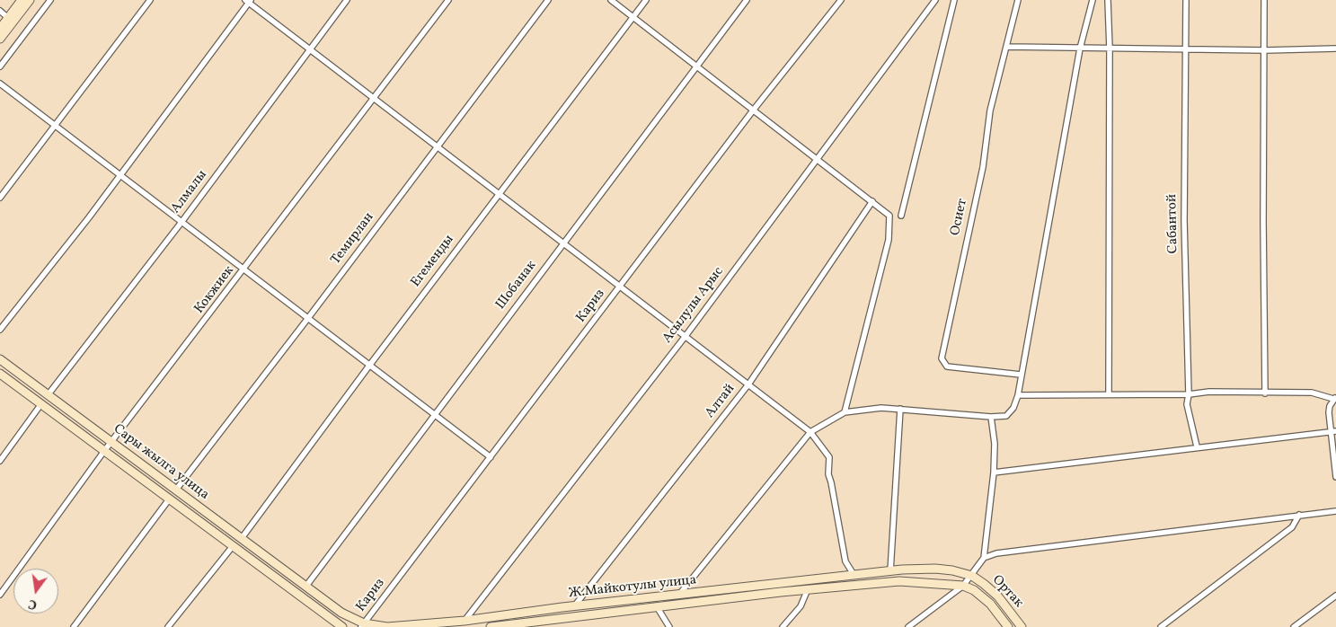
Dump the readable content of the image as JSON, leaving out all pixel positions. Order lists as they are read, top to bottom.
{
  "streets": {
    "street": [
      "Алмалы",
      "Осиет",
      "Сабантой",
      "Темирлан",
      "Егеменды",
      "Шобанак",
      "Кокжиек",
      "Асылулы Арыс",
      "Кариз",
      "Алтай",
      "Сары жылга улица",
      "Ж.Майкотулы улица",
      "Ортак"
    ]
  },
  "crossings": [
    ["Алмалы", "Сары жылга улица"],
    ["Темирлан", "Сары жылга улица"],
    ["Егеменды", "Сары жылга улица"],
    ["Шобанак", "Сары жылга улица"],
    ["Шобанак", "Ж.Майкотулы улица"],
    ["Кокжиек", "Сары жылга улица"],
    ["Асылулы Арыс", "Ж.Майкотулы улица"],
    ["Кариз", "Ж.Майкотулы улица"],
    ["Алтай", "Ж.Майкотулы улица"],
    ["Сары жылга улица", "Ж.Майкотулы улица"],
    ["Ж.Майкотулы улица", "Ортак"]
  ],
  "north": "bottom"
}
